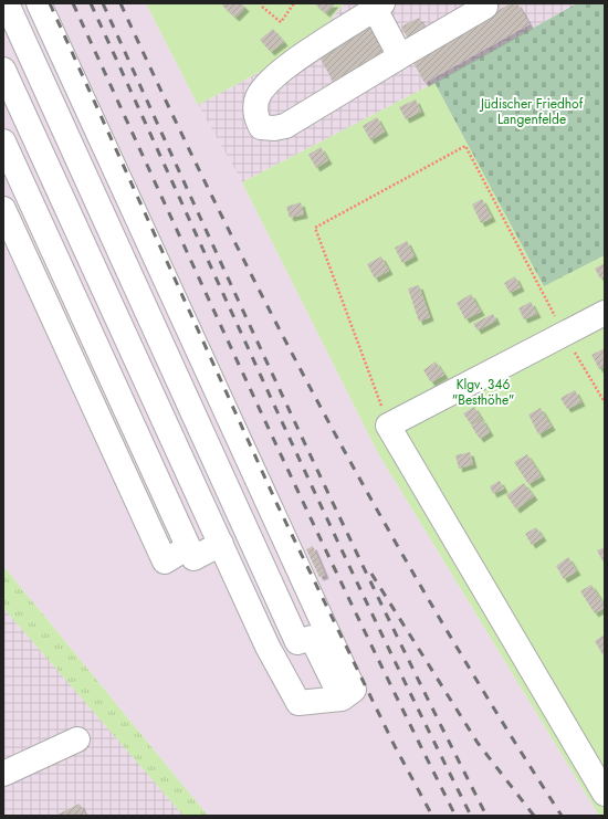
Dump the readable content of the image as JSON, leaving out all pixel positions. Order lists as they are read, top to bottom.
{
  "parks": ["Jüdischer Friedhof Langenfelde", "Klgv. 346 \"Besthöhe\""]
}
